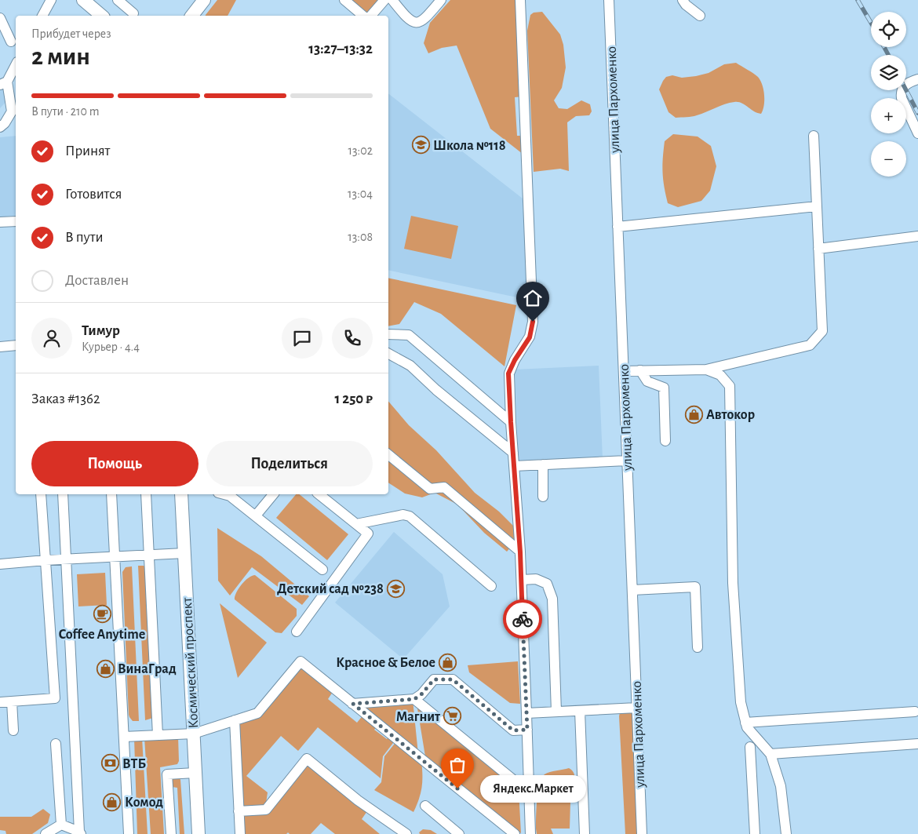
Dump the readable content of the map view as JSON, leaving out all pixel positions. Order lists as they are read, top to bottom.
{
  "streets": {
    "main road": ["Космический проспект"],
    "street": ["улица Пархоменко"]
  },
  "places": {
    "school or university": ["Школа №118", "Детский сад №238"],
    "shop": [
      "Автокор",
      "Красное & Белое",
      "ВинаГрад",
      "Комод"
    ],
    "cafe": ["Coffee Anytime"],
    "supermarket": ["Магнит"],
    "bank": ["ВТБ"],
    "other": ["Яндекс.Маркет"]
  },
  "page": {
    "map_buttons": ["+", "−"],
    "heading": ["2 мин", "Прибудет через", "13:27–13:32"],
    "panel": [
      "Тимур",
      "Курьер · 4.4",
      "Заказ #1362",
      "1 250 ₽"
    ],
    "bar": "В пути · 210 m",
    "list": [
      ["Принят", "13:02"],
      ["Готовится", "13:04"],
      ["В пути", "13:08"],
      "Доставлен"
    ],
    "buttons": ["Помощь", "Поделиться"],
    "bubble": "Яндекс.Маркет"
  }
}
